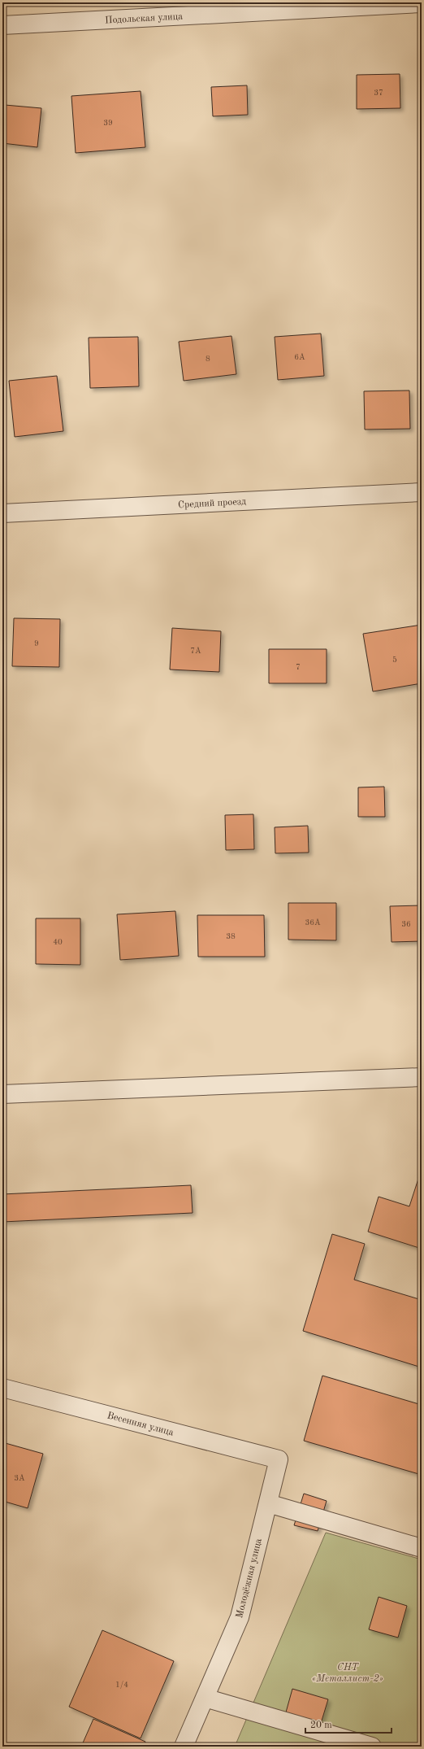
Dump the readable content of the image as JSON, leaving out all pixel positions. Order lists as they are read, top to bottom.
{
  "streets": {
    "street": [
      "Подольская улица",
      "Средний проезд",
      "Весенняя улица",
      "Молодёжная улица"
    ]
  },
  "crossings": [
    ["Весенняя улица", "Молодёжная улица"]
  ],
  "parks": ["СНТ «Металлист-2»"],
  "house_numbers": [
    "37",
    "39",
    "6А",
    "8",
    "9",
    "7А",
    "5",
    "7",
    "36А",
    "36",
    "38",
    "40",
    "3А",
    "1/4"
  ],
  "scale_bar": "20 m"
}
